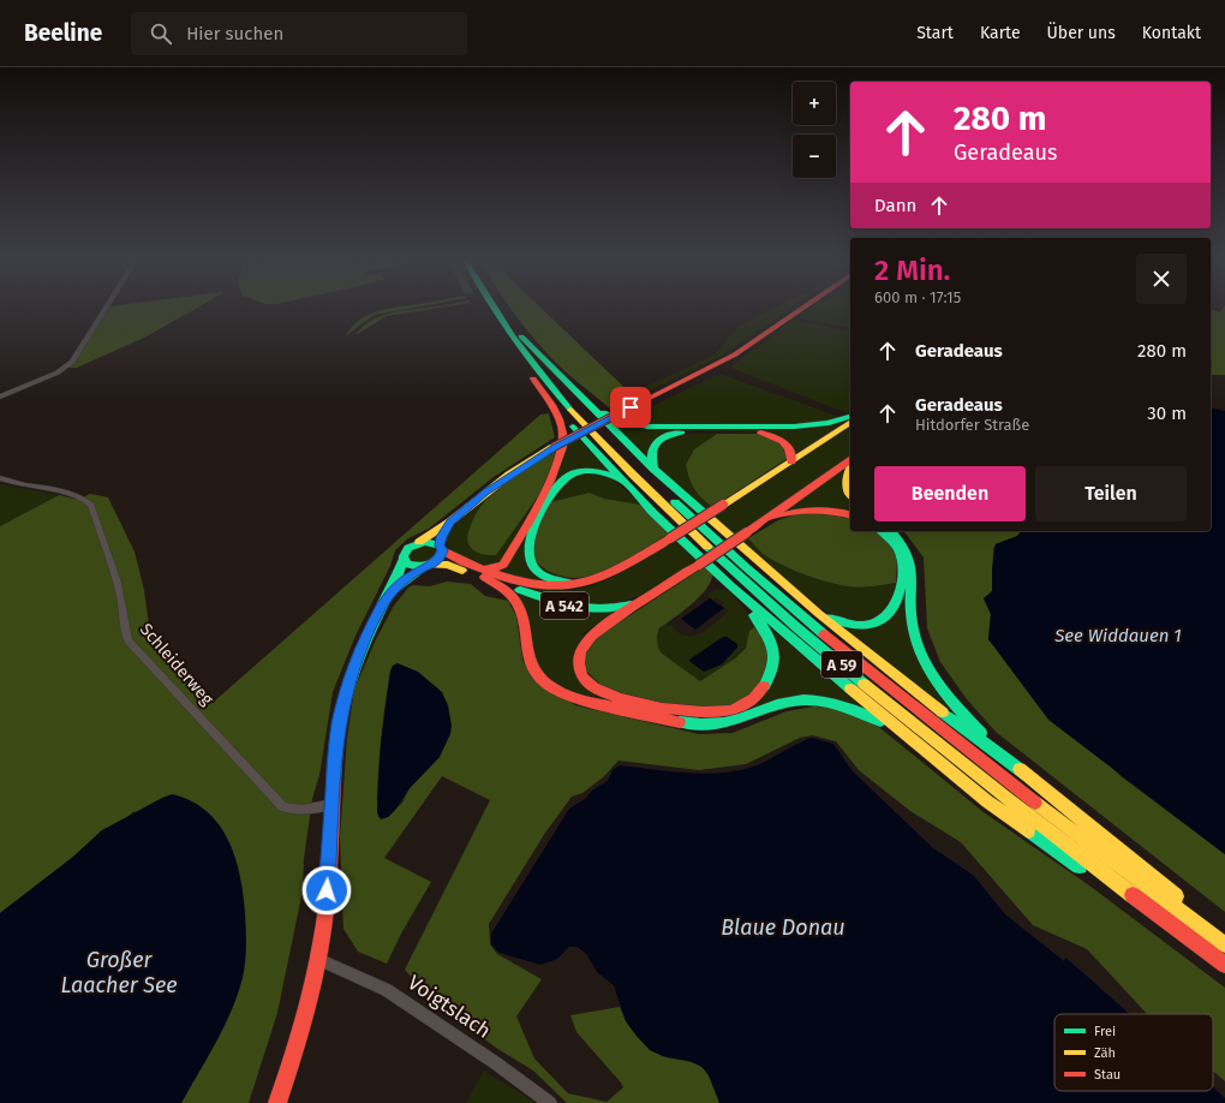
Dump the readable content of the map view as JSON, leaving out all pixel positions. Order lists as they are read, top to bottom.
{
  "streets": {
    "main road": ["A 542", "A 59"],
    "street": ["Schleiderweg", "Voigtslach"]
  },
  "water": ["See Widdauen 1", "Blaue Donau", "Großer Laacher See"],
  "legend": ["Frei", "Zäh", "Stau"],
  "page": {
    "header": "Beeline",
    "search": "Hier suchen",
    "nav": [
      "Start",
      "Karte",
      "Über uns",
      "Kontakt"
    ],
    "map_buttons": ["+", "−"],
    "turn": ["280 m", "Geradeaus"],
    "then": "Dann",
    "heading": ["2 Min.", "600 m · 17:15"],
    "list": [
      {
        "name": "Geradeaus",
        "value": "280 m"
      },
      {
        "name": "Geradeaus",
        "note": "Hitdorfer Straße",
        "value": "30 m"
      }
    ],
    "buttons": ["Beenden", "Teilen"]
  }
}
